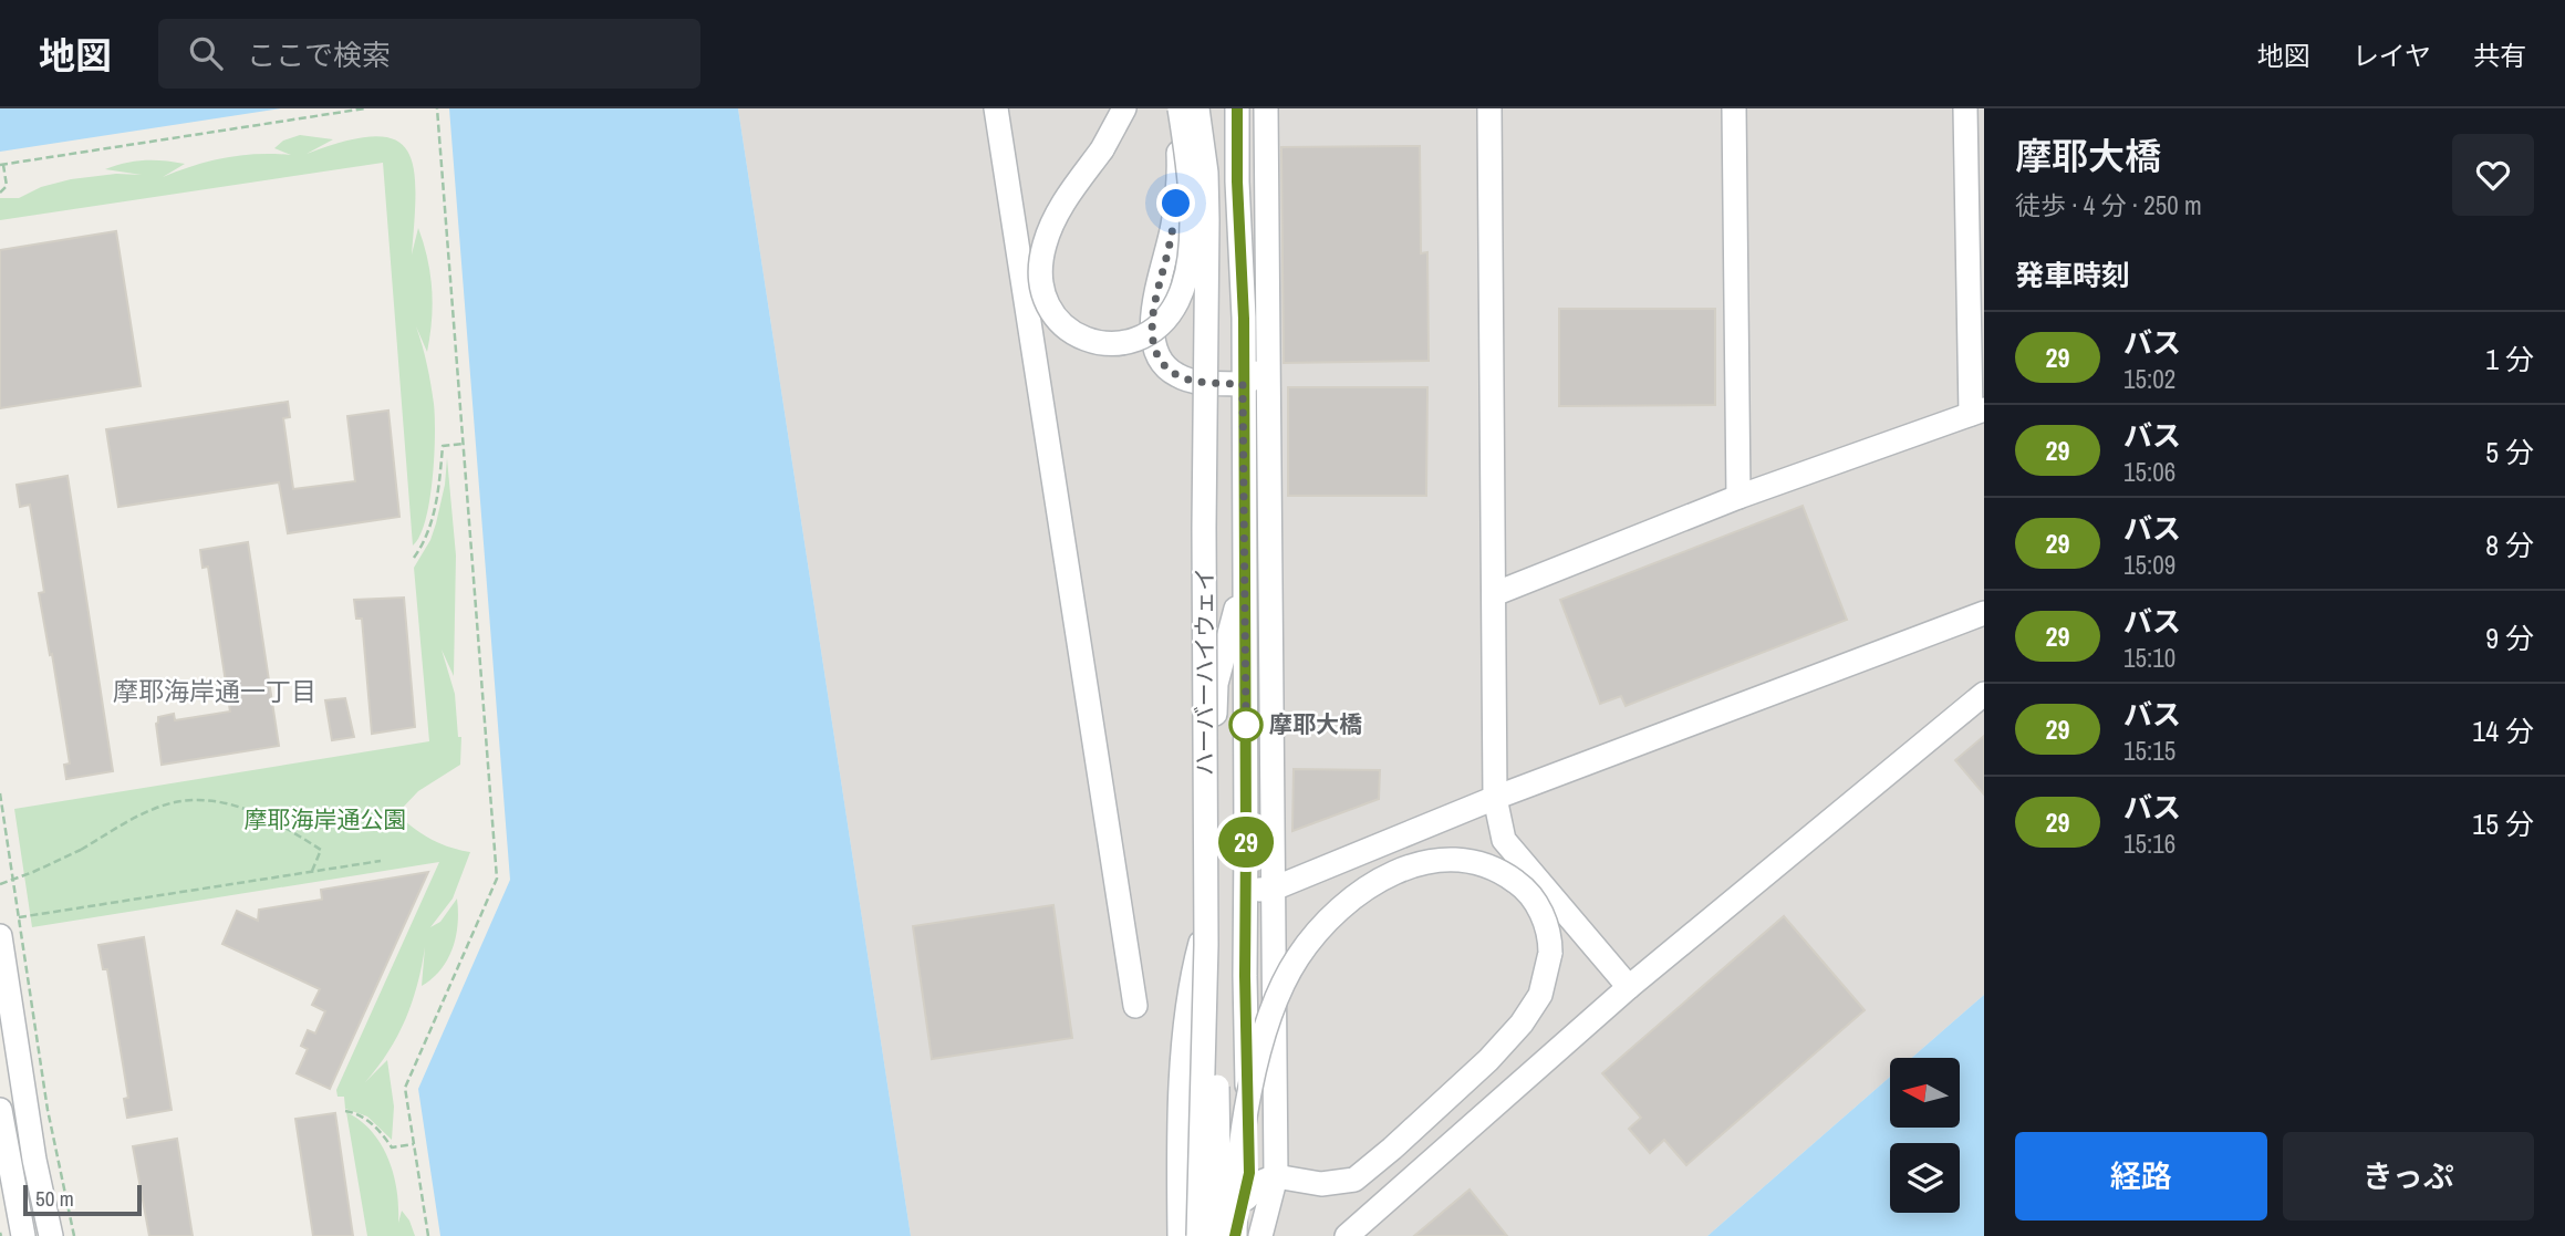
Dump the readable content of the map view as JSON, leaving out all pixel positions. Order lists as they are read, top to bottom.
{
  "streets": {
    "street": ["ハーバーハイウェイ"]
  },
  "districts": ["摩耶海岸通一丁目"],
  "parks": ["摩耶海岸通公園"],
  "places": ["摩耶大橋"],
  "lines": ["bus line 29"],
  "scale_bar": "50 m",
  "north": "left",
  "page": {
    "header": "地図",
    "search": "ここで検索",
    "nav": ["地図", "レイヤ", "共有"],
    "on_map": "29",
    "heading": [
      ["摩耶大橋", "徒歩 · 4 分 · 250 m"],
      "発車時刻"
    ],
    "list": [
      {
        "mark": "29",
        "name": "バス",
        "note": "15:02",
        "value": "1 分"
      },
      {
        "mark": "29",
        "name": "バス",
        "note": "15:06",
        "value": "5 分"
      },
      {
        "mark": "29",
        "name": "バス",
        "note": "15:09",
        "value": "8 分"
      },
      {
        "mark": "29",
        "name": "バス",
        "note": "15:10",
        "value": "9 分"
      },
      {
        "mark": "29",
        "name": "バス",
        "note": "15:15",
        "value": "14 分"
      },
      {
        "mark": "29",
        "name": "バス",
        "note": "15:16",
        "value": "15 分"
      }
    ],
    "buttons": ["経路", "きっぷ"],
    "scale": "50 m"
  }
}
